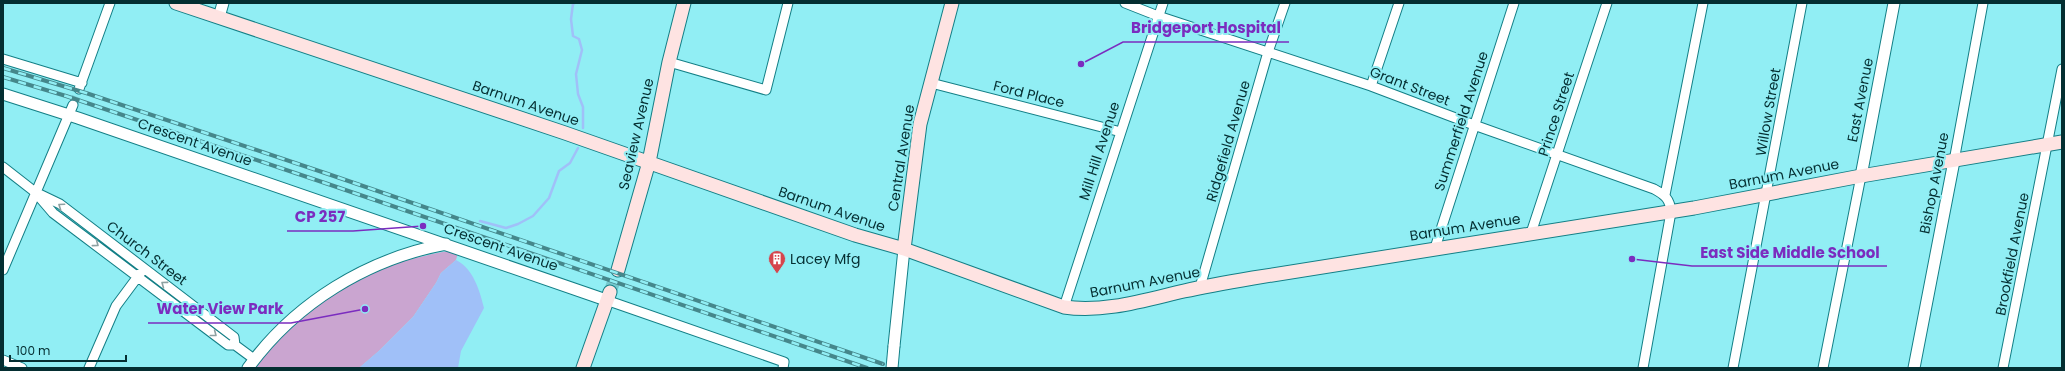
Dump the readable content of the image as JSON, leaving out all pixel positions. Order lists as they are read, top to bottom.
{
  "streets": {
    "main road": ["Barnum Avenue", "Seaview Avenue", "Central Avenue"],
    "street": [
      "Grant Street",
      "Ford Place",
      "East Avenue",
      "Willow Street",
      "Prince Street",
      "Summerfield Avenue",
      "Ridgefield Avenue",
      "Crescent Avenue",
      "Mill Hill Avenue",
      "Bishop Avenue",
      "Church Street",
      "Brookfield Avenue"
    ]
  },
  "crossings": [
    ["Grant Street", "Prince Street"],
    ["Grant Street", "Summerfield Avenue"],
    ["Grant Street", "Ridgefield Avenue"],
    ["Grant Street", "Mill Hill Avenue"],
    ["Ford Place", "Mill Hill Avenue"],
    ["Ford Place", "Central Avenue"],
    ["East Avenue", "Barnum Avenue"],
    ["Barnum Avenue", "Willow Street"],
    ["Barnum Avenue", "Prince Street"],
    ["Barnum Avenue", "Summerfield Avenue"],
    ["Barnum Avenue", "Seaview Avenue"],
    ["Barnum Avenue", "Ridgefield Avenue"],
    ["Barnum Avenue", "Mill Hill Avenue"],
    ["Barnum Avenue", "Central Avenue"],
    ["Barnum Avenue", "Bishop Avenue"],
    ["Barnum Avenue", "Brookfield Avenue"]
  ],
  "places": {
    "other": [
      "Bridgeport Hospital",
      "CP 257",
      "East Side Middle School",
      "Water View Park"
    ],
    "building": ["Lacey Mfg"]
  },
  "scale_bar": "100 m"
}
